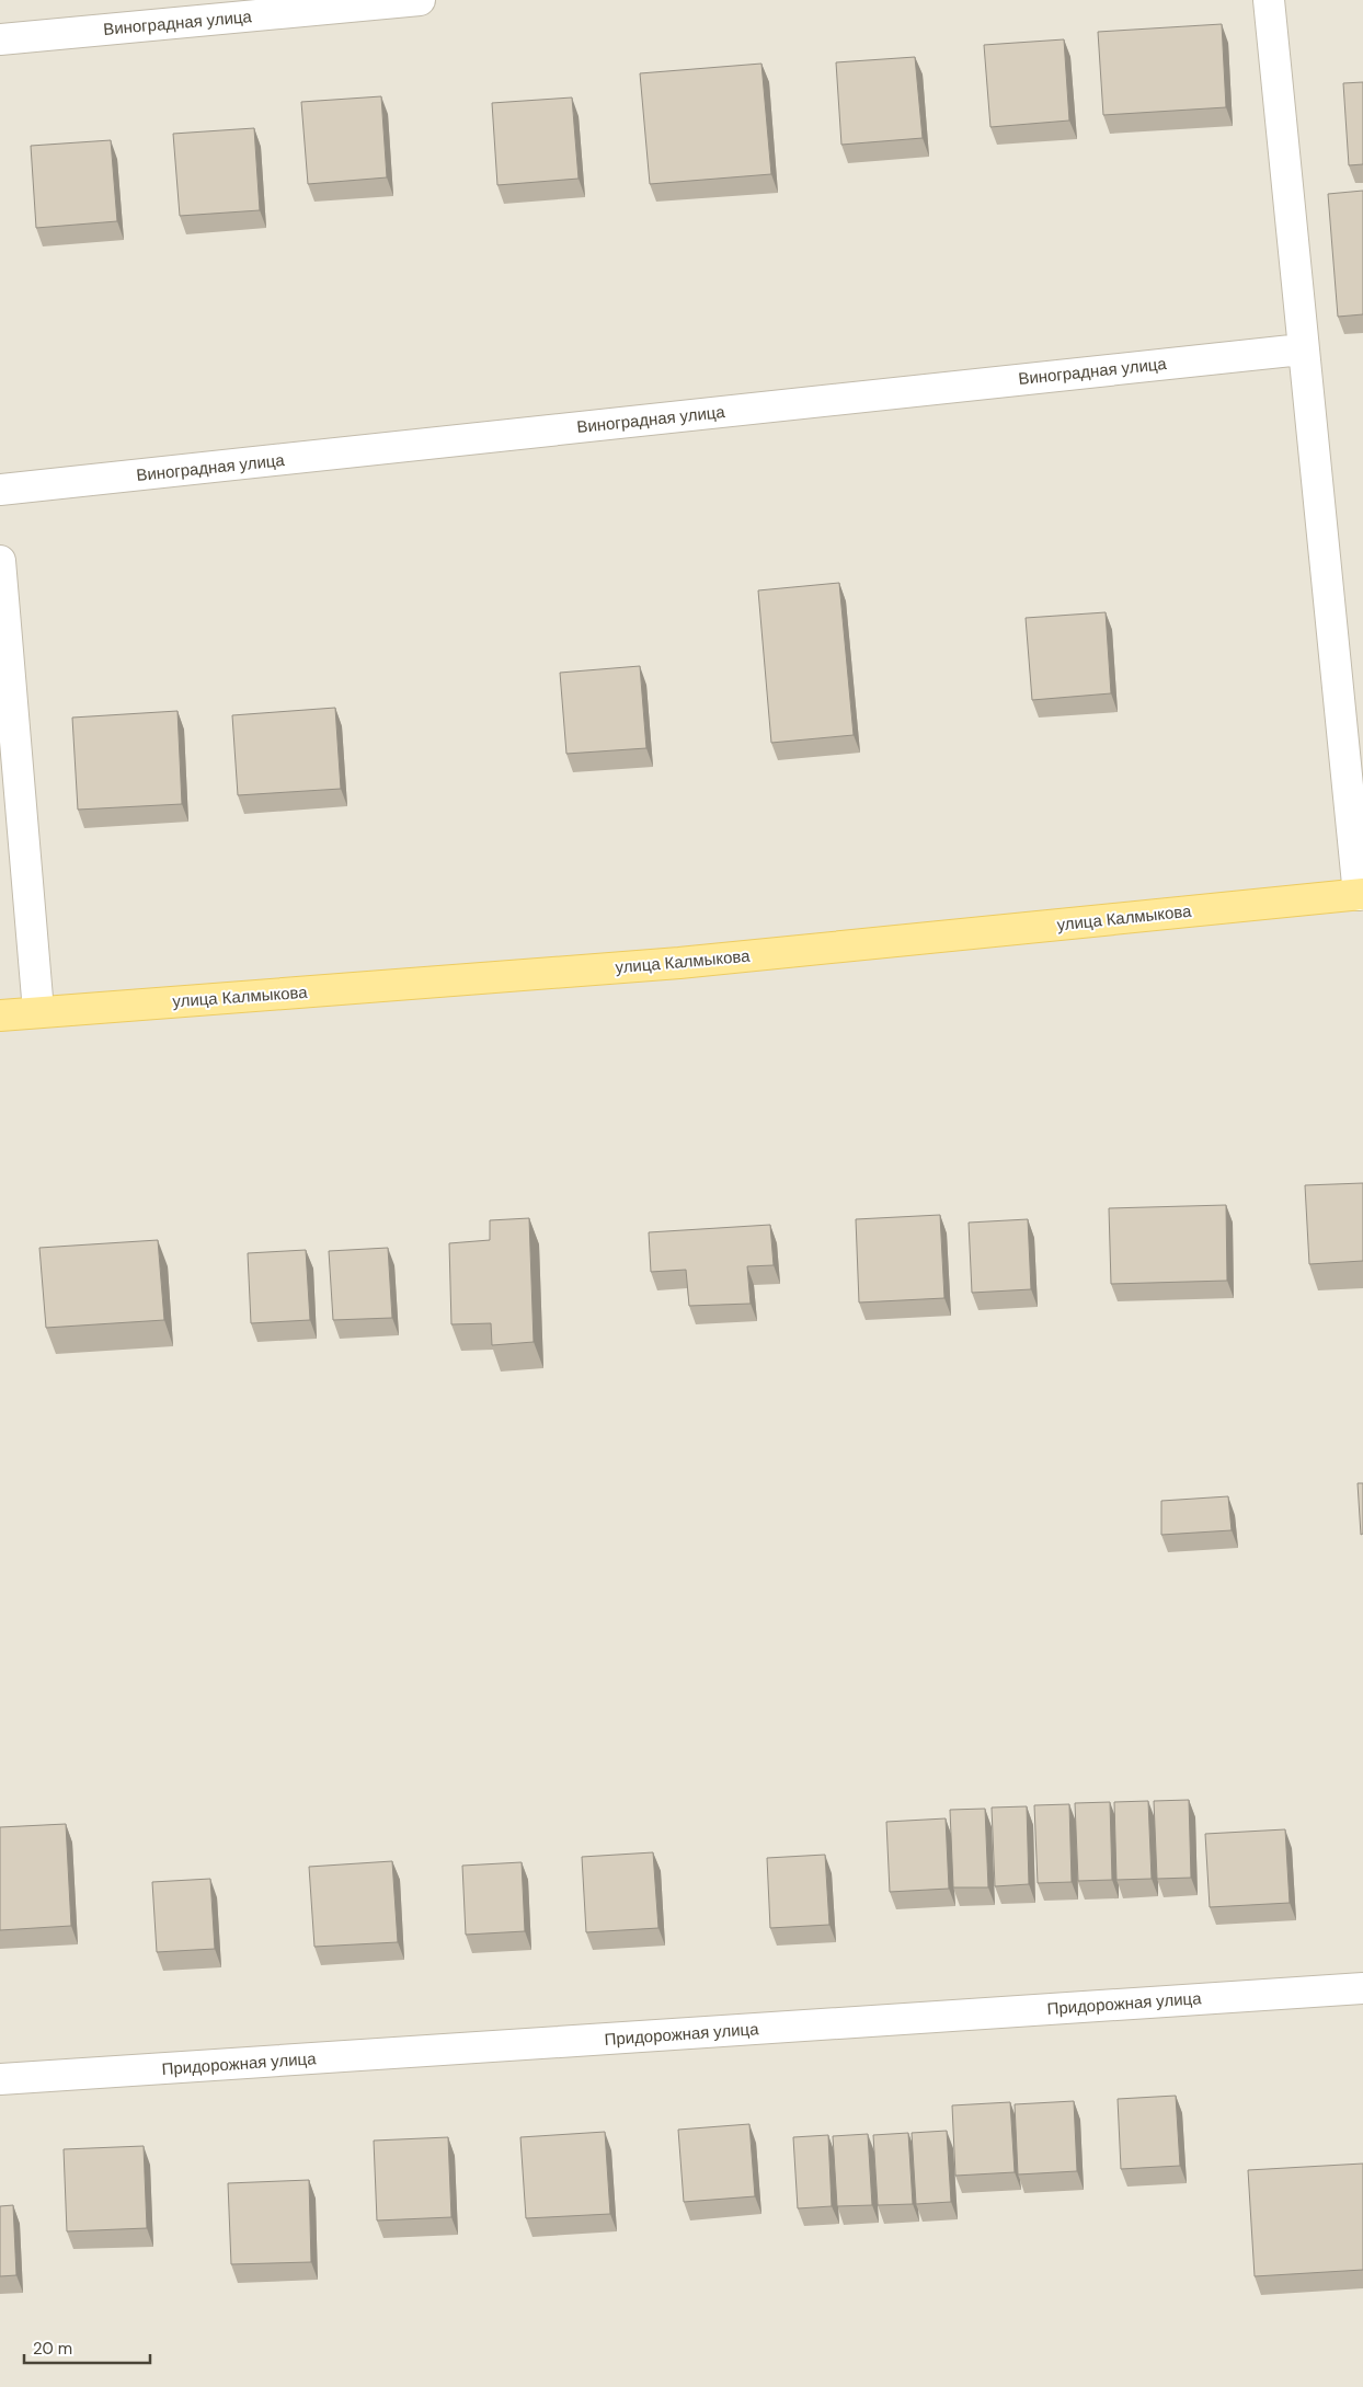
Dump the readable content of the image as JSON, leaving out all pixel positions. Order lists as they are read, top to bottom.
{
  "streets": {
    "main road": ["улица Калмыкова"],
    "street": ["Виноградная улица", "Придорожная улица"]
  },
  "scale_bar": "20 m"
}
